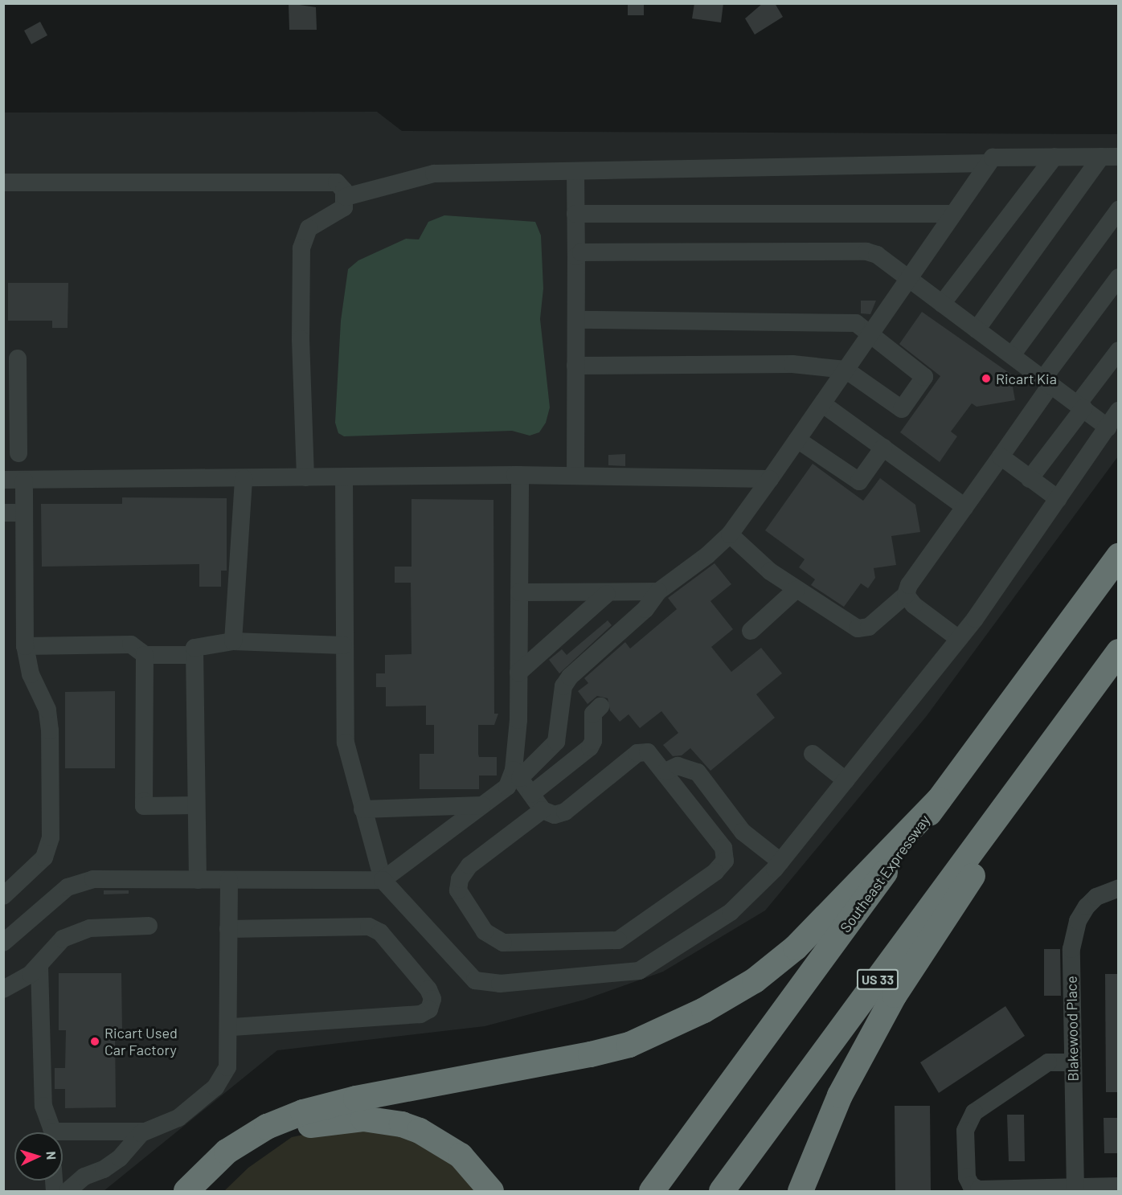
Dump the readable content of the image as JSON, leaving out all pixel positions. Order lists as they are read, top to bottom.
{
  "streets": {
    "highway": ["Southeast Expressway", "US 33"],
    "lane": ["Blakewood Place"]
  },
  "places": ["Ricart Kia", "Ricart Used Car Factory"],
  "north": "right"
}
